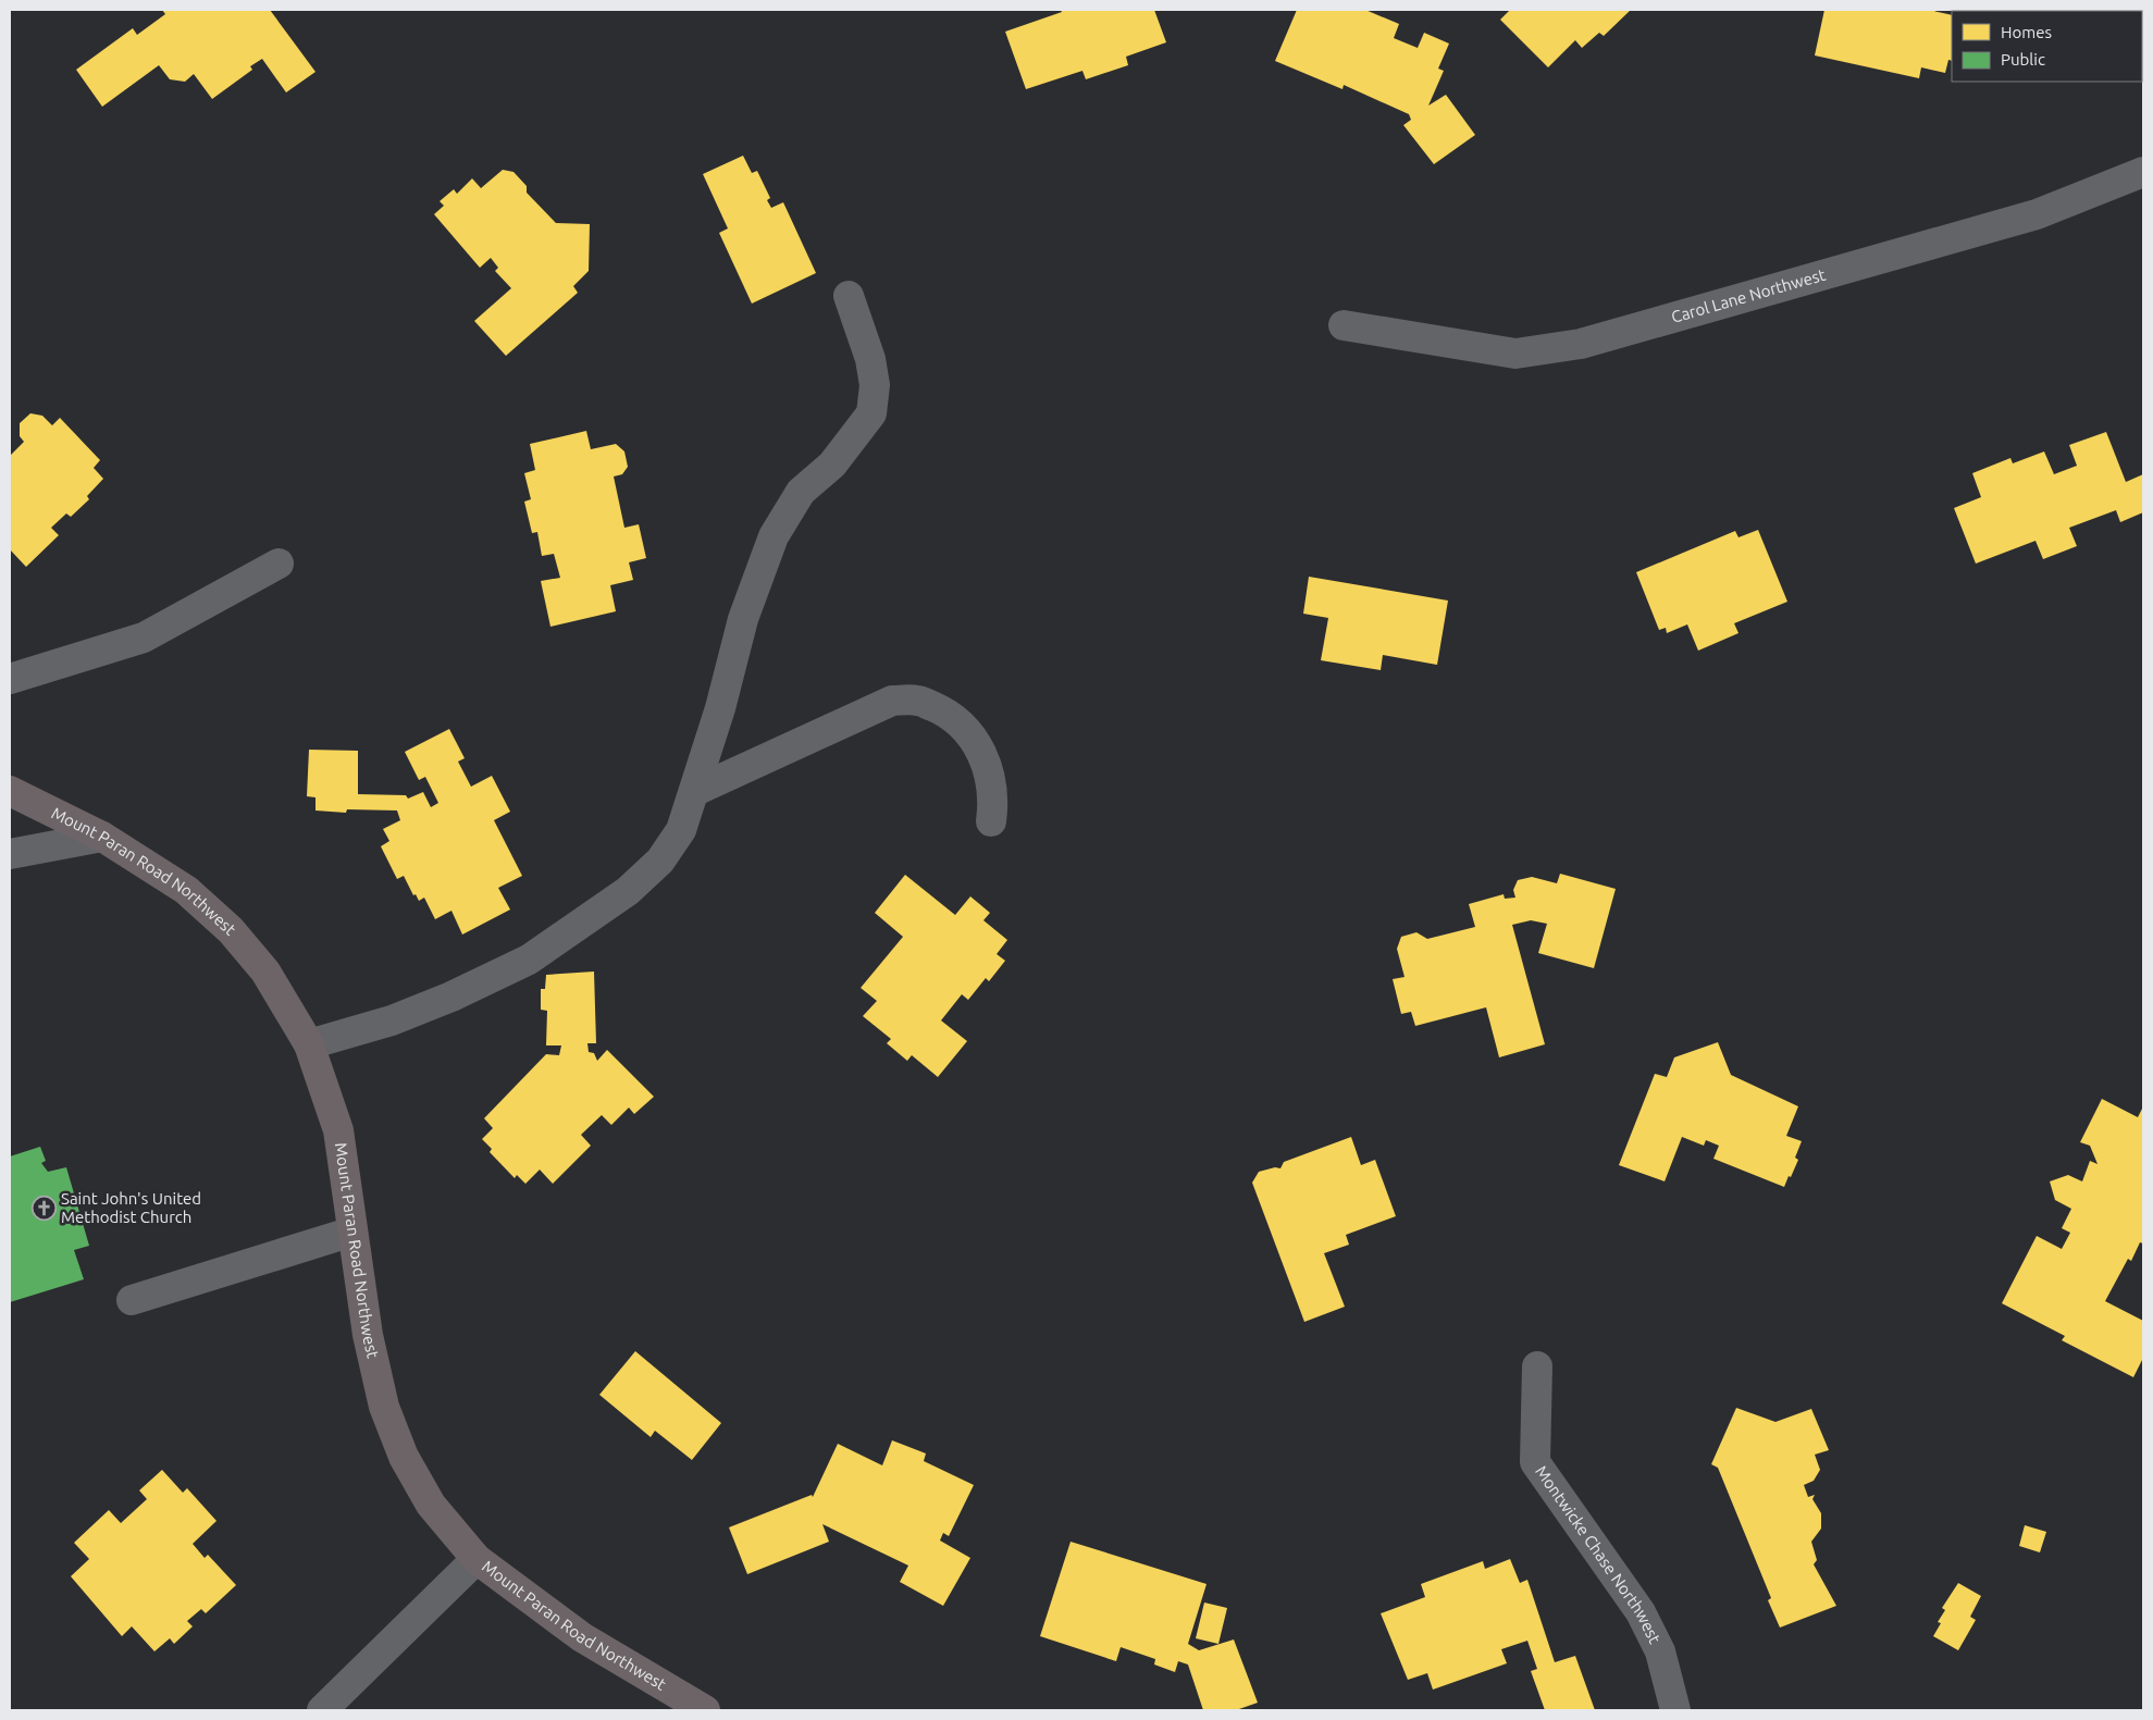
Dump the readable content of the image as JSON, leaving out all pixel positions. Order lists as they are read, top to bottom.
{
  "streets": {
    "main road": ["Mount Paran Road Northwest"],
    "street": ["Carol Lane Northwest", "Montwicke Chase Northwest"]
  },
  "places": {
    "church": ["Saint John's United Methodist Church"]
  },
  "legend": ["Homes", "Public"]
}
